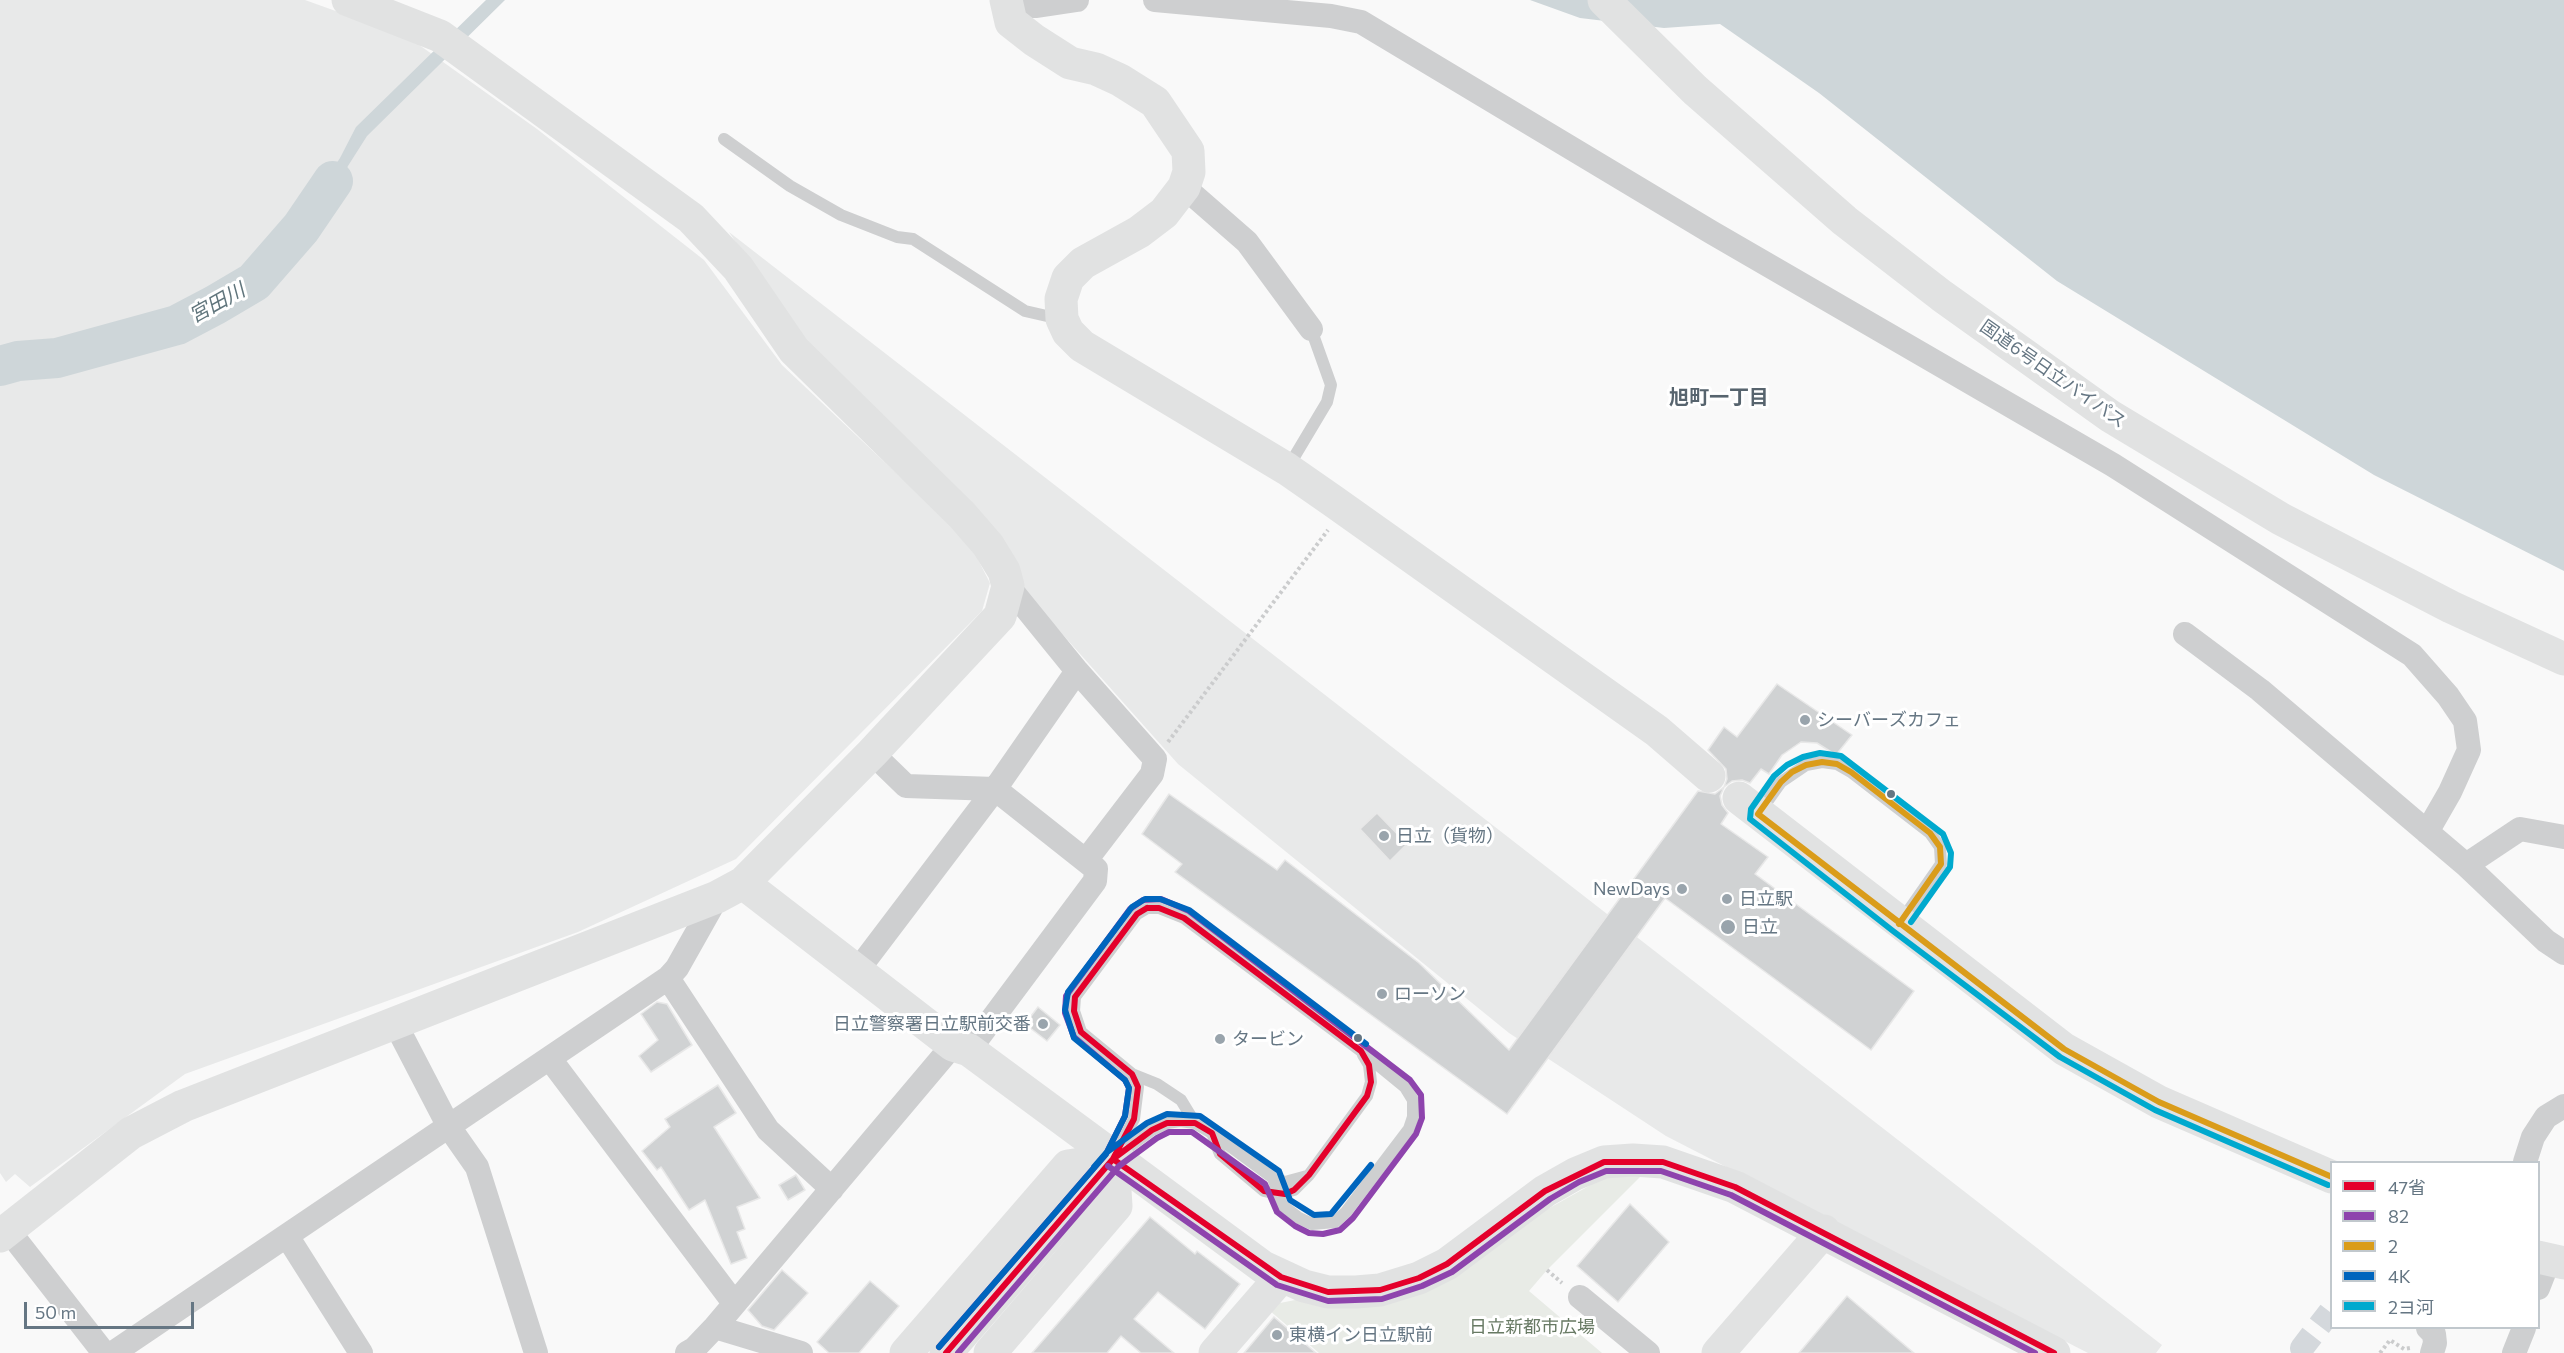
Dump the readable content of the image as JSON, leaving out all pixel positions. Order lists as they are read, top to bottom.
{
  "streets": {
    "main road": ["国道6号日立バイパス"]
  },
  "districts": ["旭町一丁目"],
  "water": ["宮田川"],
  "parks": ["日立新都市広場"],
  "places": [
    "シーバーズカフェ",
    "日立（貨物）",
    "NewDays",
    "日立駅",
    "日立",
    "ローソン",
    "日立警察署日立駅前交番",
    "タービン",
    "東横イン日立駅前"
  ],
  "lines": [
    "transit line 2ヨ河",
    "transit line 2",
    "transit line 82",
    "transit line 4K",
    "transit line 47省"
  ],
  "legend": [
    "47省",
    "82",
    "2",
    "4K",
    "2ヨ河"
  ],
  "scale_bar": "50 m"
}
